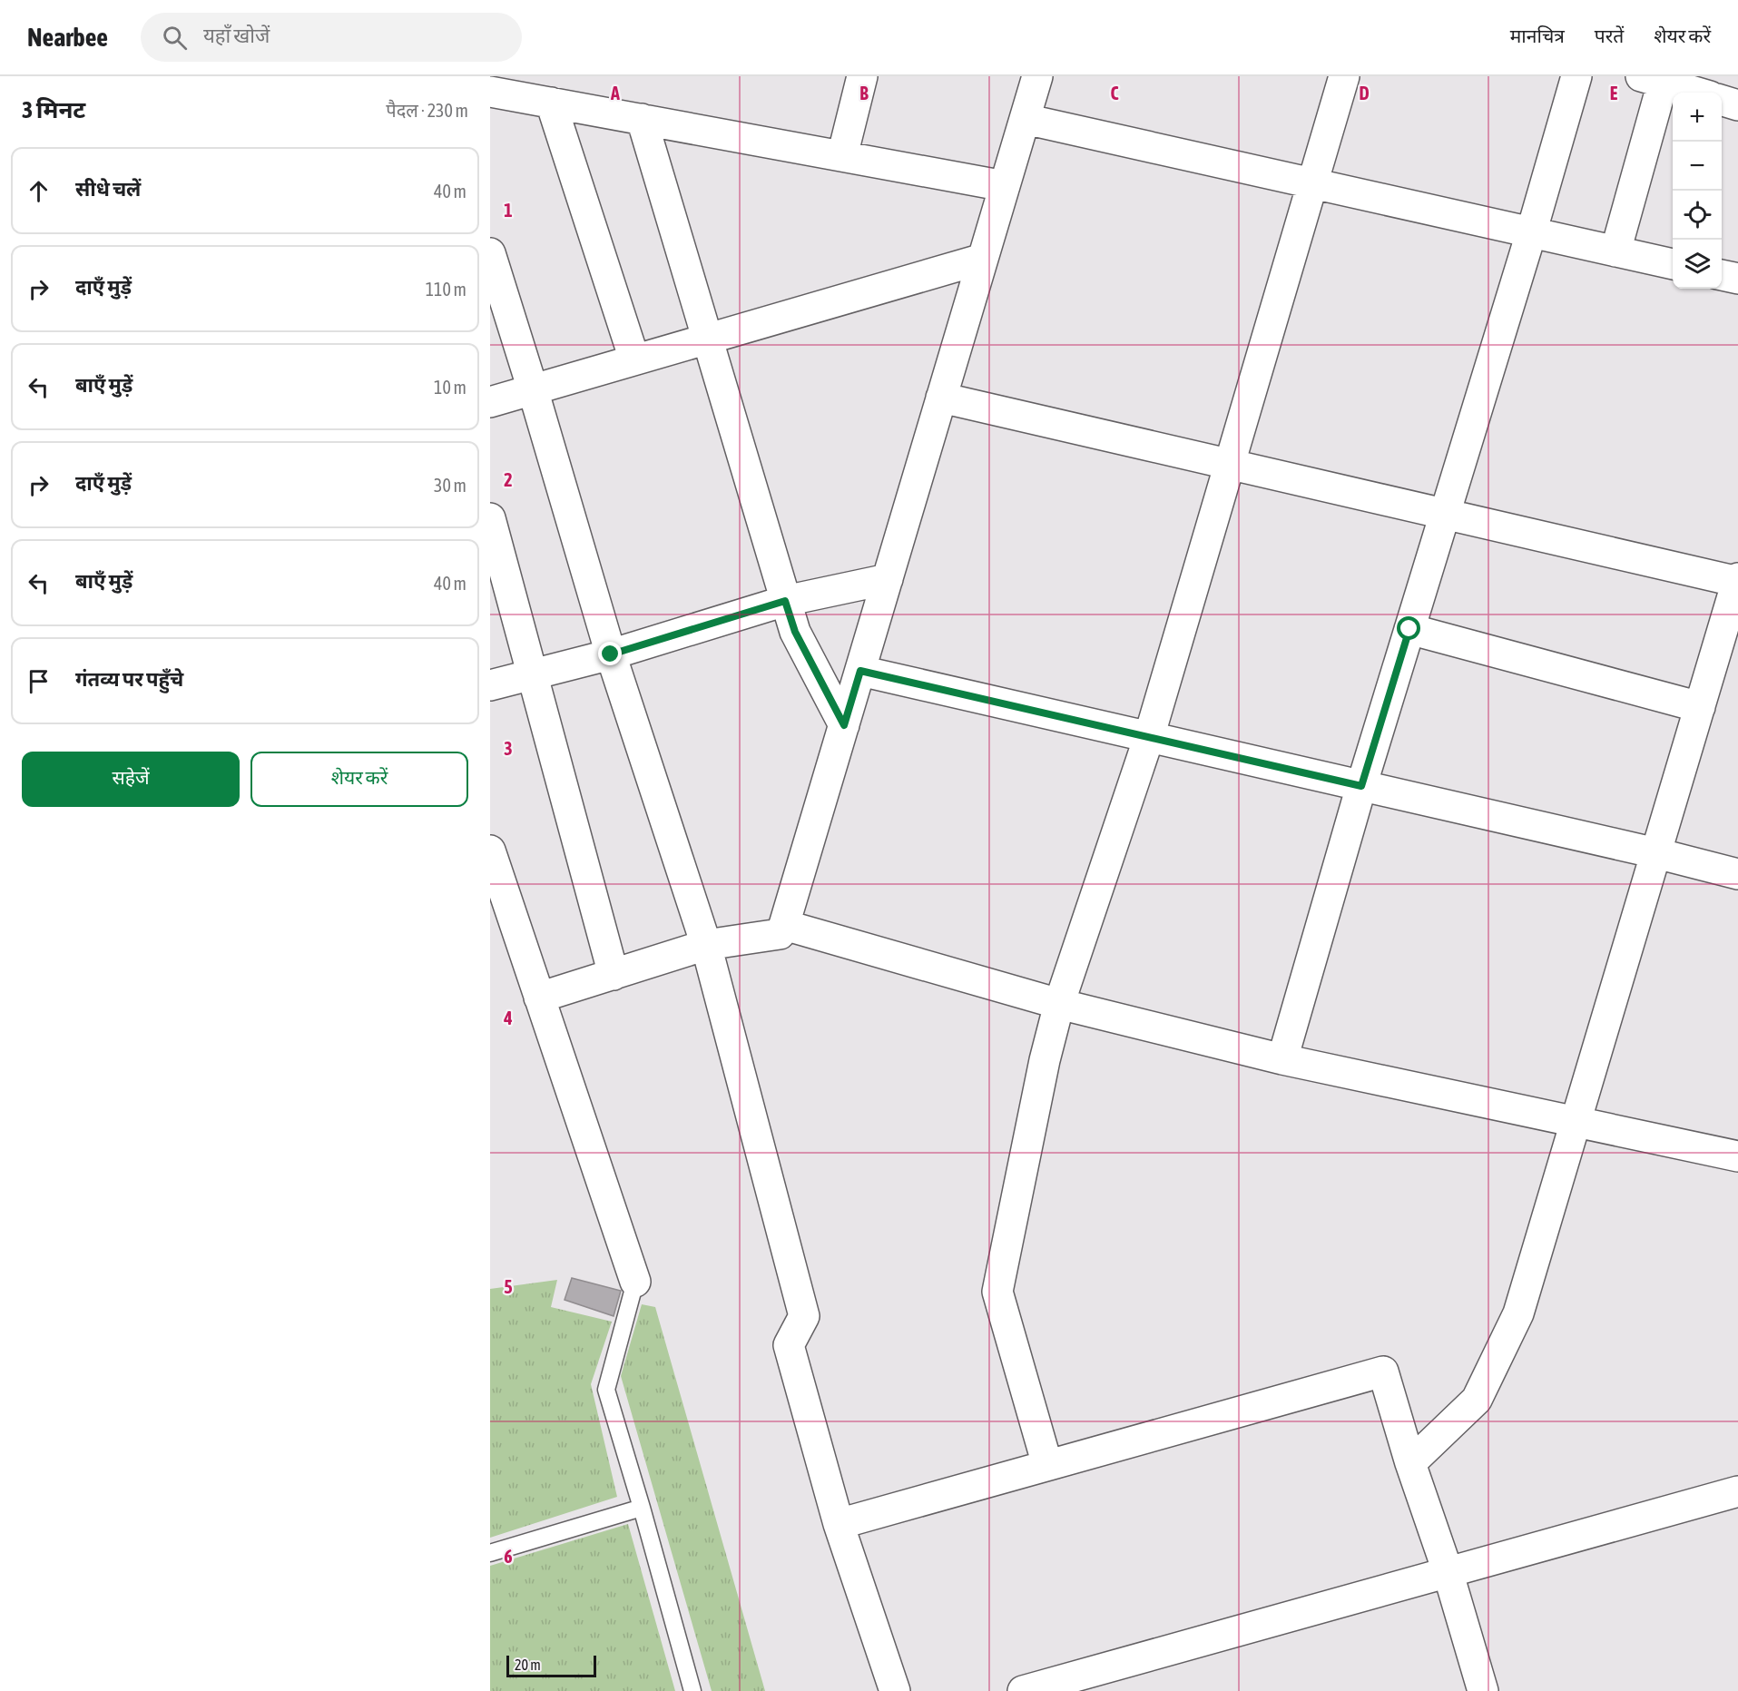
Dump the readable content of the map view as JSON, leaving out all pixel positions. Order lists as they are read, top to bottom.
{
  "scale_bar": "20 m",
  "page": {
    "header": "Nearbee",
    "search": "यहाँ खोजें",
    "nav": ["मानचित्र", "परतें", "शेयर करें"],
    "heading": ["3 मिनट", "पैदल · 230 m"],
    "map_buttons": ["+", "−"],
    "list": [
      ["सीधे चलें", "40 m"],
      ["दाएँ मुड़ें", "110 m"],
      ["बाएँ मुड़ें", "10 m"],
      ["दाएँ मुड़ें", "30 m"],
      ["बाएँ मुड़ें", "40 m"],
      "गंतव्य पर पहुँचे"
    ],
    "buttons": ["सहेजें", "शेयर करें"],
    "scale": "20 m"
  },
  "grid": {
    "columns": [
      "A",
      "B",
      "C",
      "D",
      "E"
    ],
    "rows": [
      "1",
      "2",
      "3",
      "4",
      "5",
      "6"
    ]
  }
}
